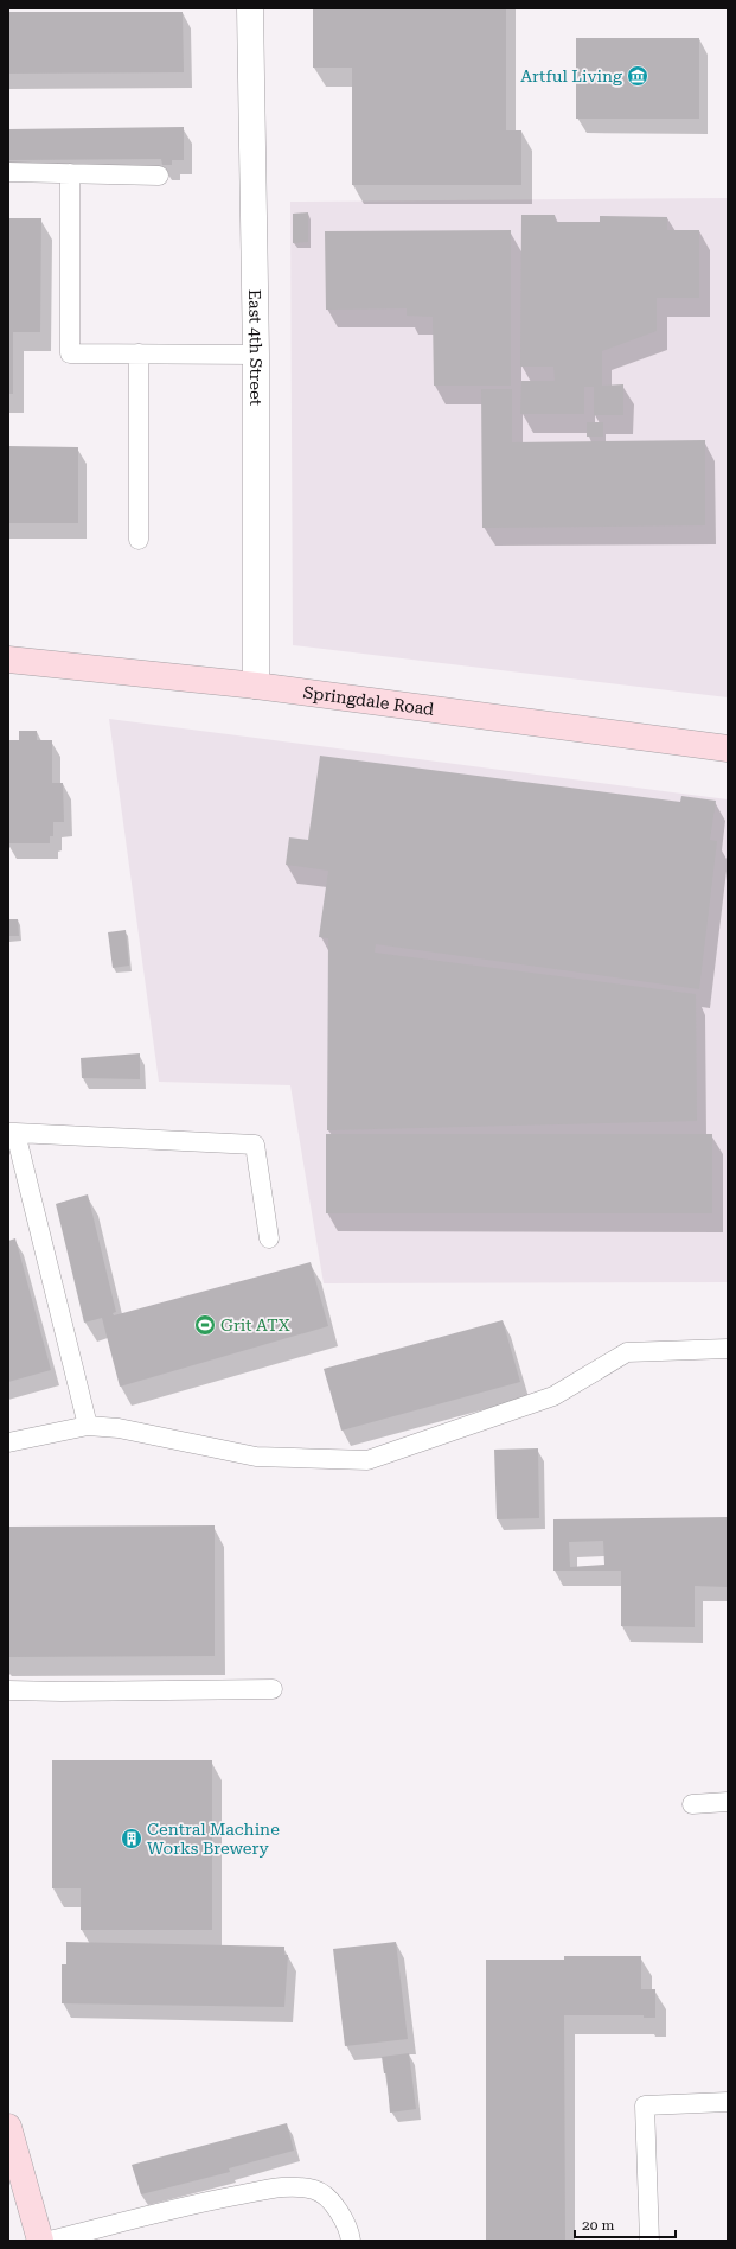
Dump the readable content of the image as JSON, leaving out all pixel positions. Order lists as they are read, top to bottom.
{
  "streets": {
    "main road": ["Springdale Road"],
    "street": ["East 4th Street"]
  },
  "crossings": [
    ["East 4th Street", "Springdale Road"]
  ],
  "places": {
    "museum": ["Artful Living"],
    "sports": ["Grit ATX"],
    "building": ["Central Machine Works Brewery"]
  },
  "scale_bar": "20 m"
}
